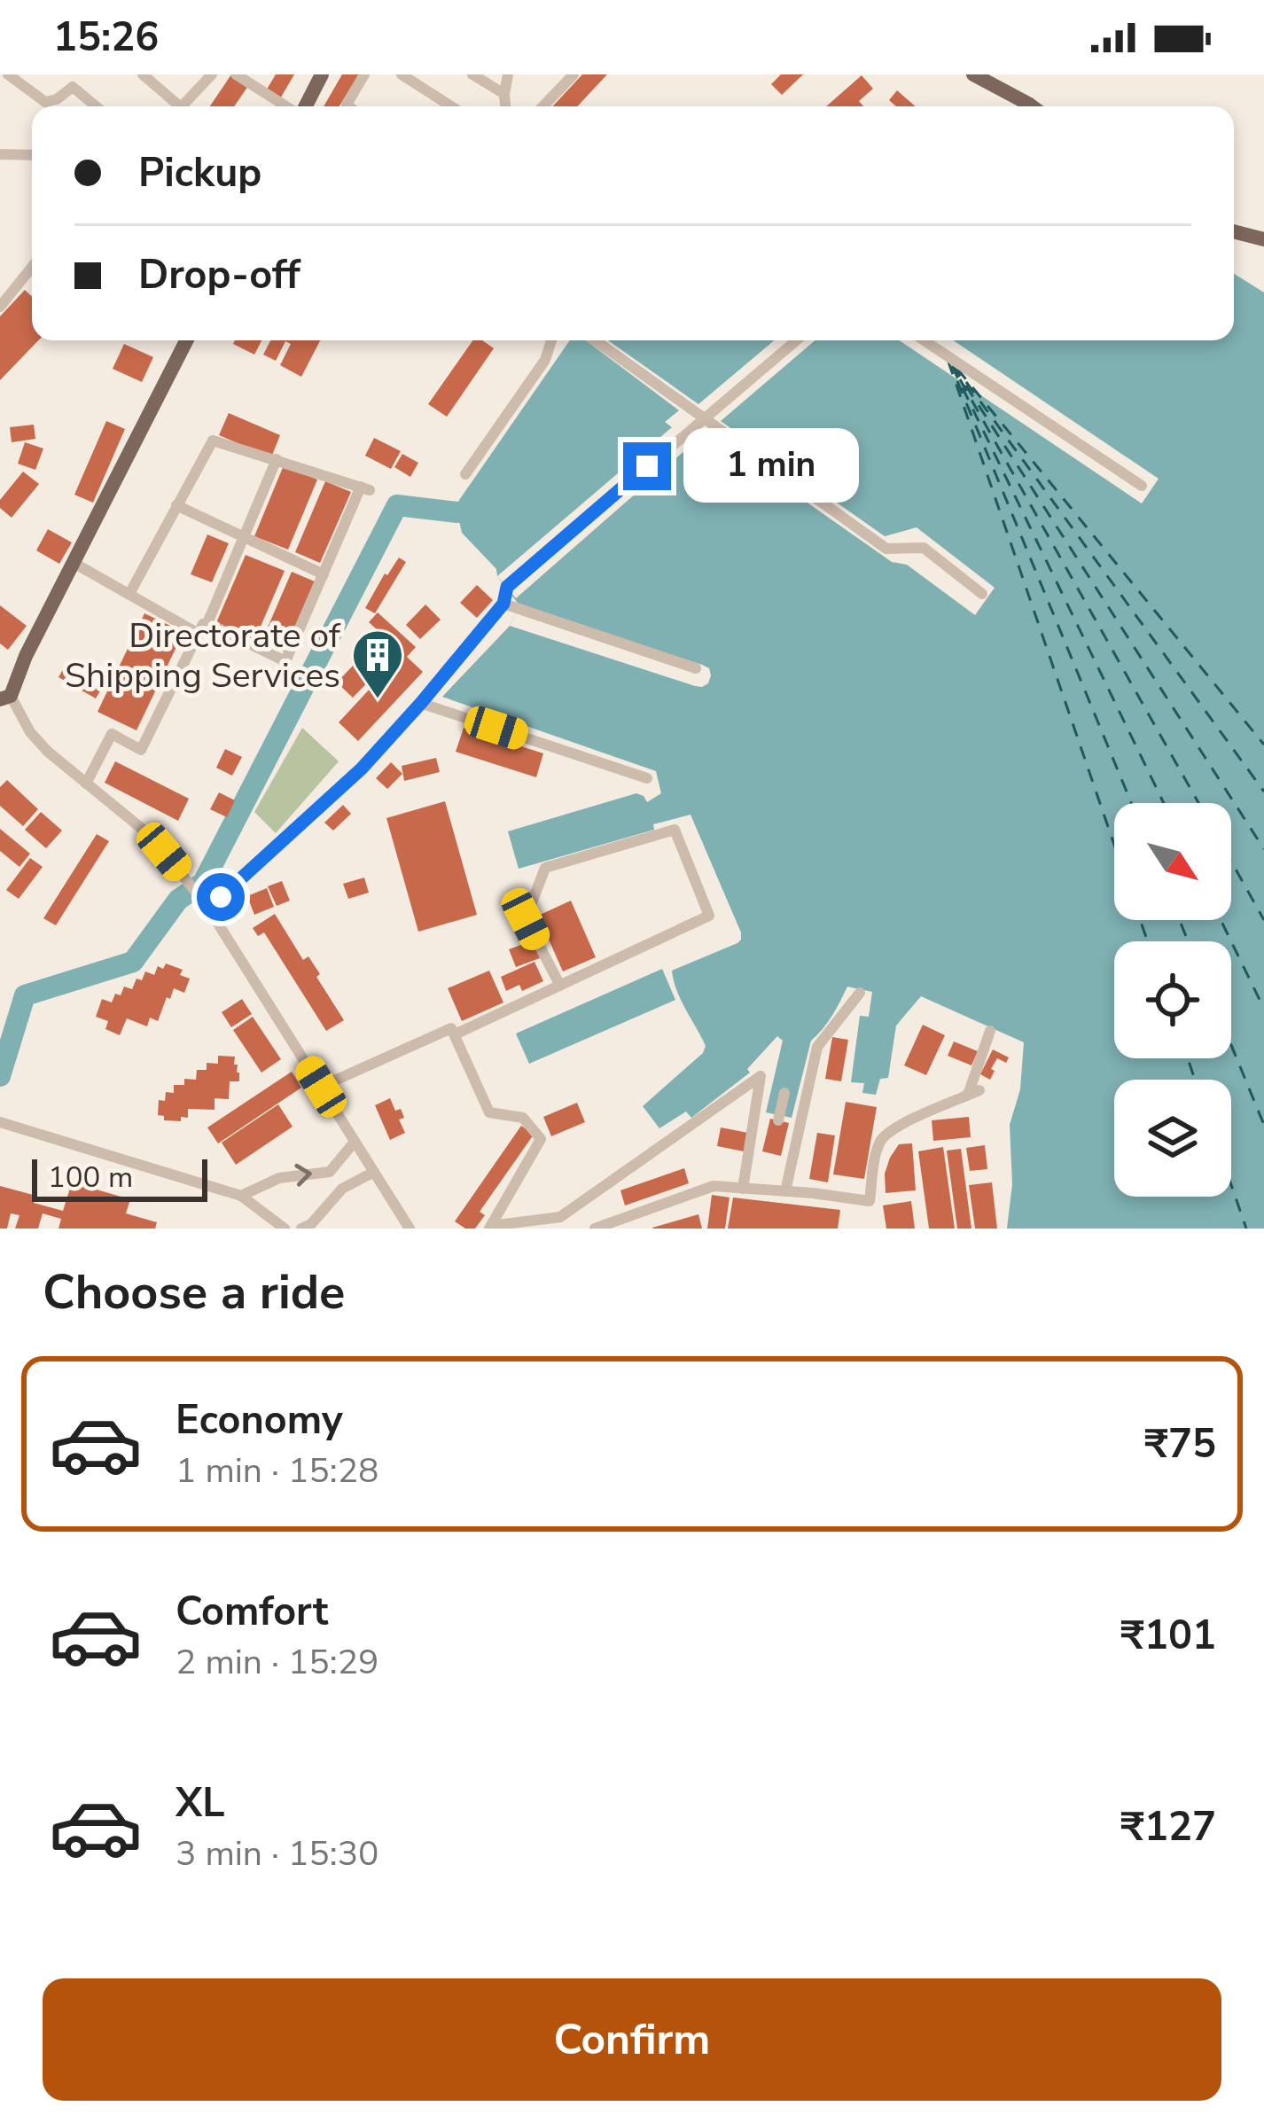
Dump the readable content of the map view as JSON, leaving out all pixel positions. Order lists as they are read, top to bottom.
{
  "places": {
    "building": ["Directorate of Shipping Services"]
  },
  "scale_bar": "100 m",
  "north": "bottom right",
  "page": {
    "status": "15:26",
    "banner": ["Pickup", "Drop-off"],
    "bubble": "1 min",
    "scale": "100 m",
    "heading": "Choose a ride",
    "list": [
      {
        "name": "Economy",
        "note": "1 min · 15:28",
        "value": "₹75"
      },
      {
        "name": "Comfort",
        "note": "2 min · 15:29",
        "value": "₹101"
      },
      {
        "name": "XL",
        "note": "3 min · 15:30",
        "value": "₹127"
      }
    ],
    "buttons": "Confirm"
  }
}
